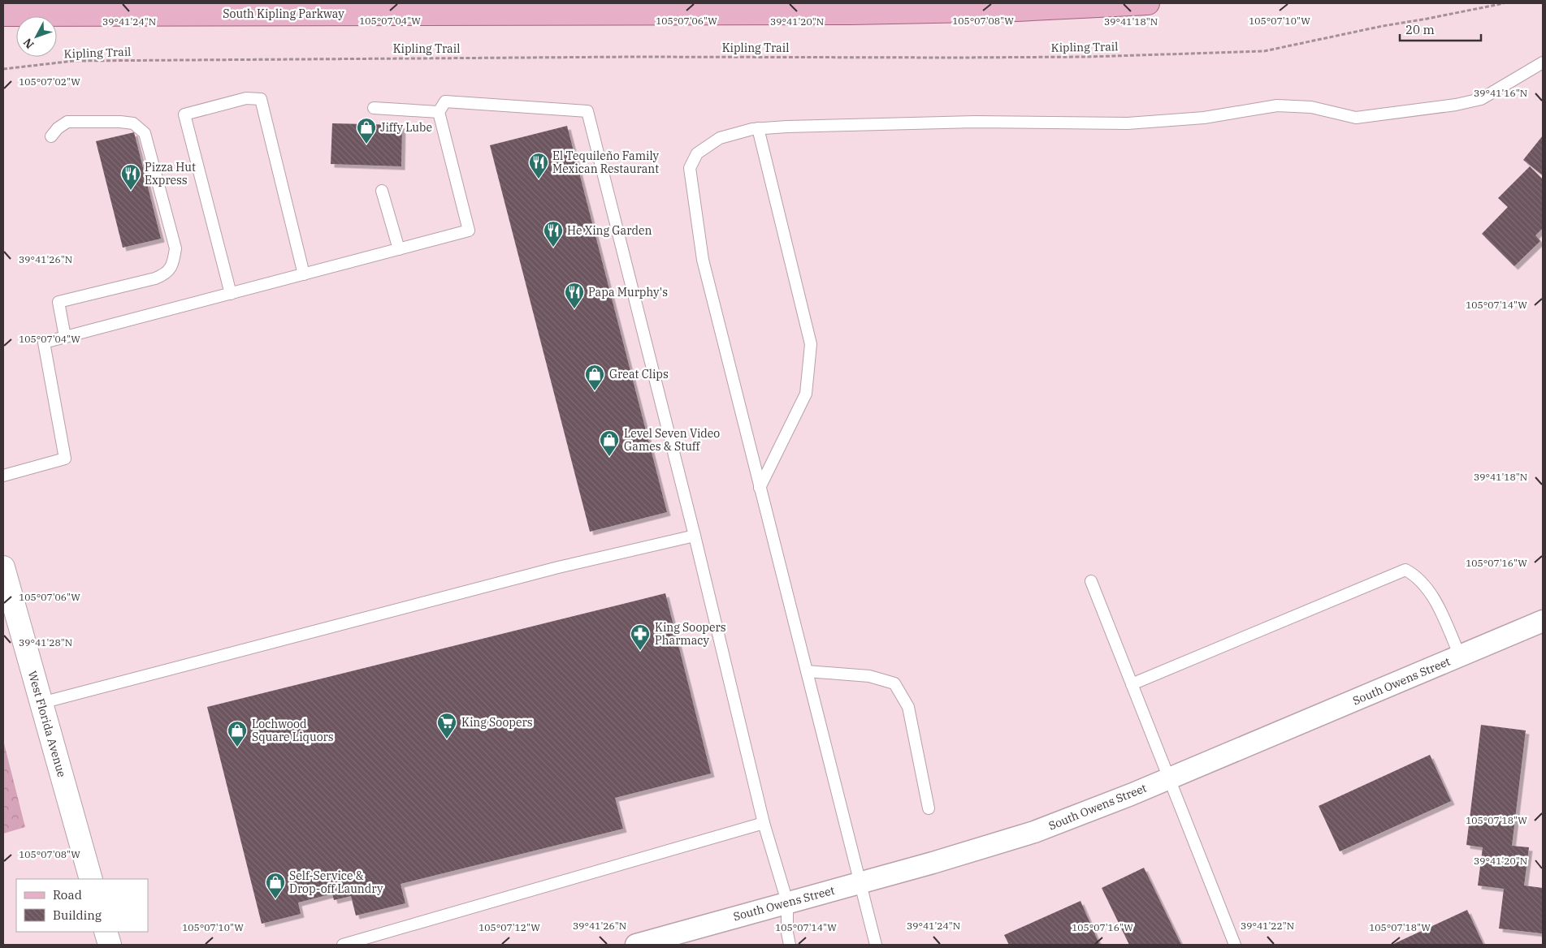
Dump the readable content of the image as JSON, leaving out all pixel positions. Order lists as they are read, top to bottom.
{
  "streets": {
    "main road": ["South Kipling Parkway"],
    "street": ["South Owens Street", "West Florida Avenue"],
    "path": ["Kipling Trail"]
  },
  "places": {
    "shop": [
      "Jiffy Lube",
      "Great Clips",
      "Level Seven Video Games & Stuff",
      "Lochwood Square Liquors",
      "Self-Service & Drop-off Laundry"
    ],
    "restaurant": [
      "El Tequileño Family Mexican Restaurant",
      "Pizza Hut Express",
      "He Xing Garden",
      "Papa Murphy's"
    ],
    "pharmacy": ["King Soopers Pharmacy"],
    "supermarket": ["King Soopers"]
  },
  "legend": ["Road", "Building"],
  "scale_bar": "20 m",
  "north": "bottom left",
  "coordinates": [
    "105°07'04\"W",
    "105°07'06\"W",
    "105°07'08\"W",
    "105°07'10\"W",
    "39°41'24\"N",
    "39°41'20\"N",
    "39°41'18\"N",
    "105°07'02\"W",
    "39°41'16\"N",
    "39°41'26\"N",
    "105°07'14\"W",
    "105°07'16\"W",
    "39°41'28\"N",
    "105°07'18\"W",
    "39°41'22\"N",
    "105°07'12\"W"
  ]
}
